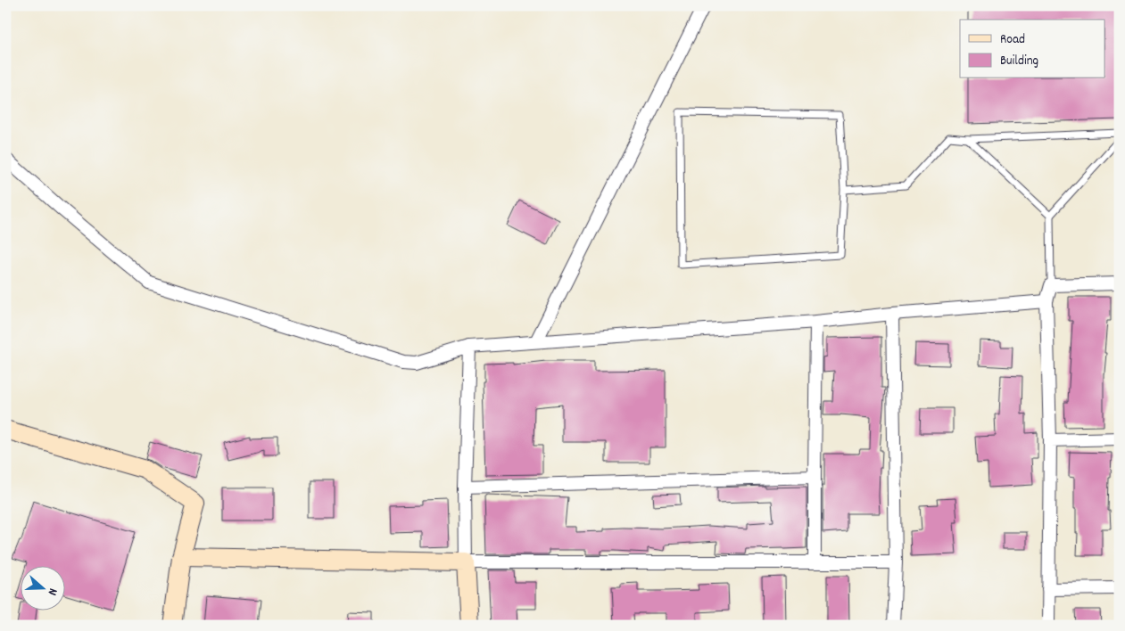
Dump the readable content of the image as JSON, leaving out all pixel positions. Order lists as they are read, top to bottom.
{
  "legend": ["Road", "Building"],
  "north": "right"
}
